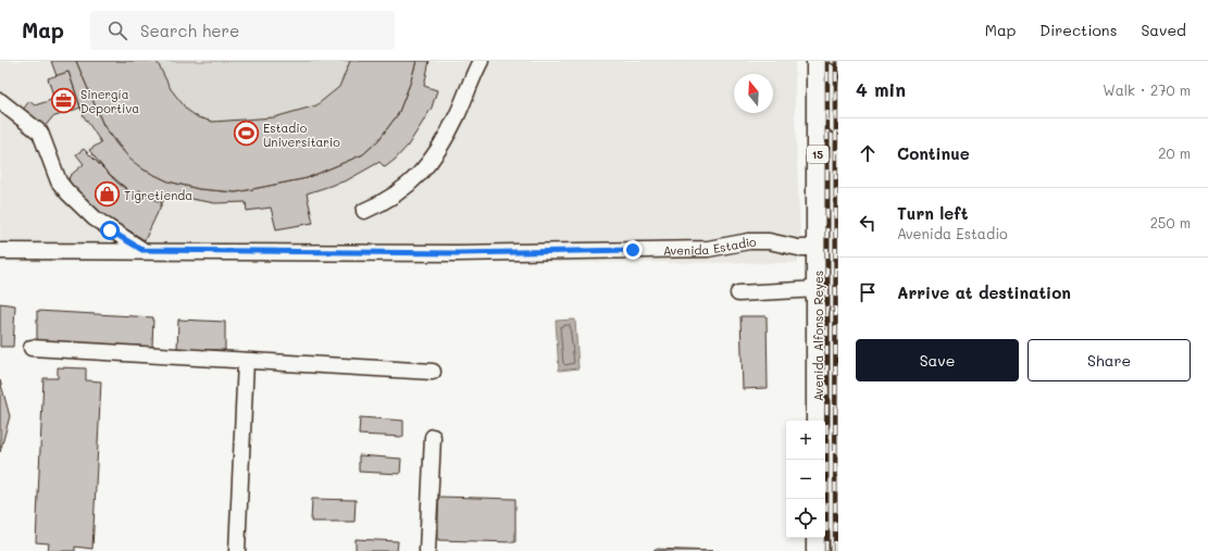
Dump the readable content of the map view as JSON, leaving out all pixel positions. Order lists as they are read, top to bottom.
{
  "streets": {
    "highway": ["15", "Avenida Alfonso Reyes"],
    "street": ["Avenida Estadio"]
  },
  "crossings": [
    ["15", "Avenida Estadio"],
    ["15", "Avenida Alfonso Reyes"],
    ["Avenida Estadio", "Avenida Alfonso Reyes"]
  ],
  "places": {
    "office": ["Sinergía Deportiva"],
    "sports": ["Estadio Universitario"],
    "shop": ["Tigretienda"]
  },
  "north": "top",
  "page": {
    "header": "Map",
    "search": "Search here",
    "nav": ["Map", "Directions", "Saved"],
    "heading": ["4 min", "Walk · 270 m"],
    "list": [
      ["Continue", "20 m"],
      ["Turn left", "Avenida Estadio", "250 m"],
      "Arrive at destination"
    ],
    "buttons": ["Save", "Share"],
    "map_buttons": ["+", "−"]
  }
}
